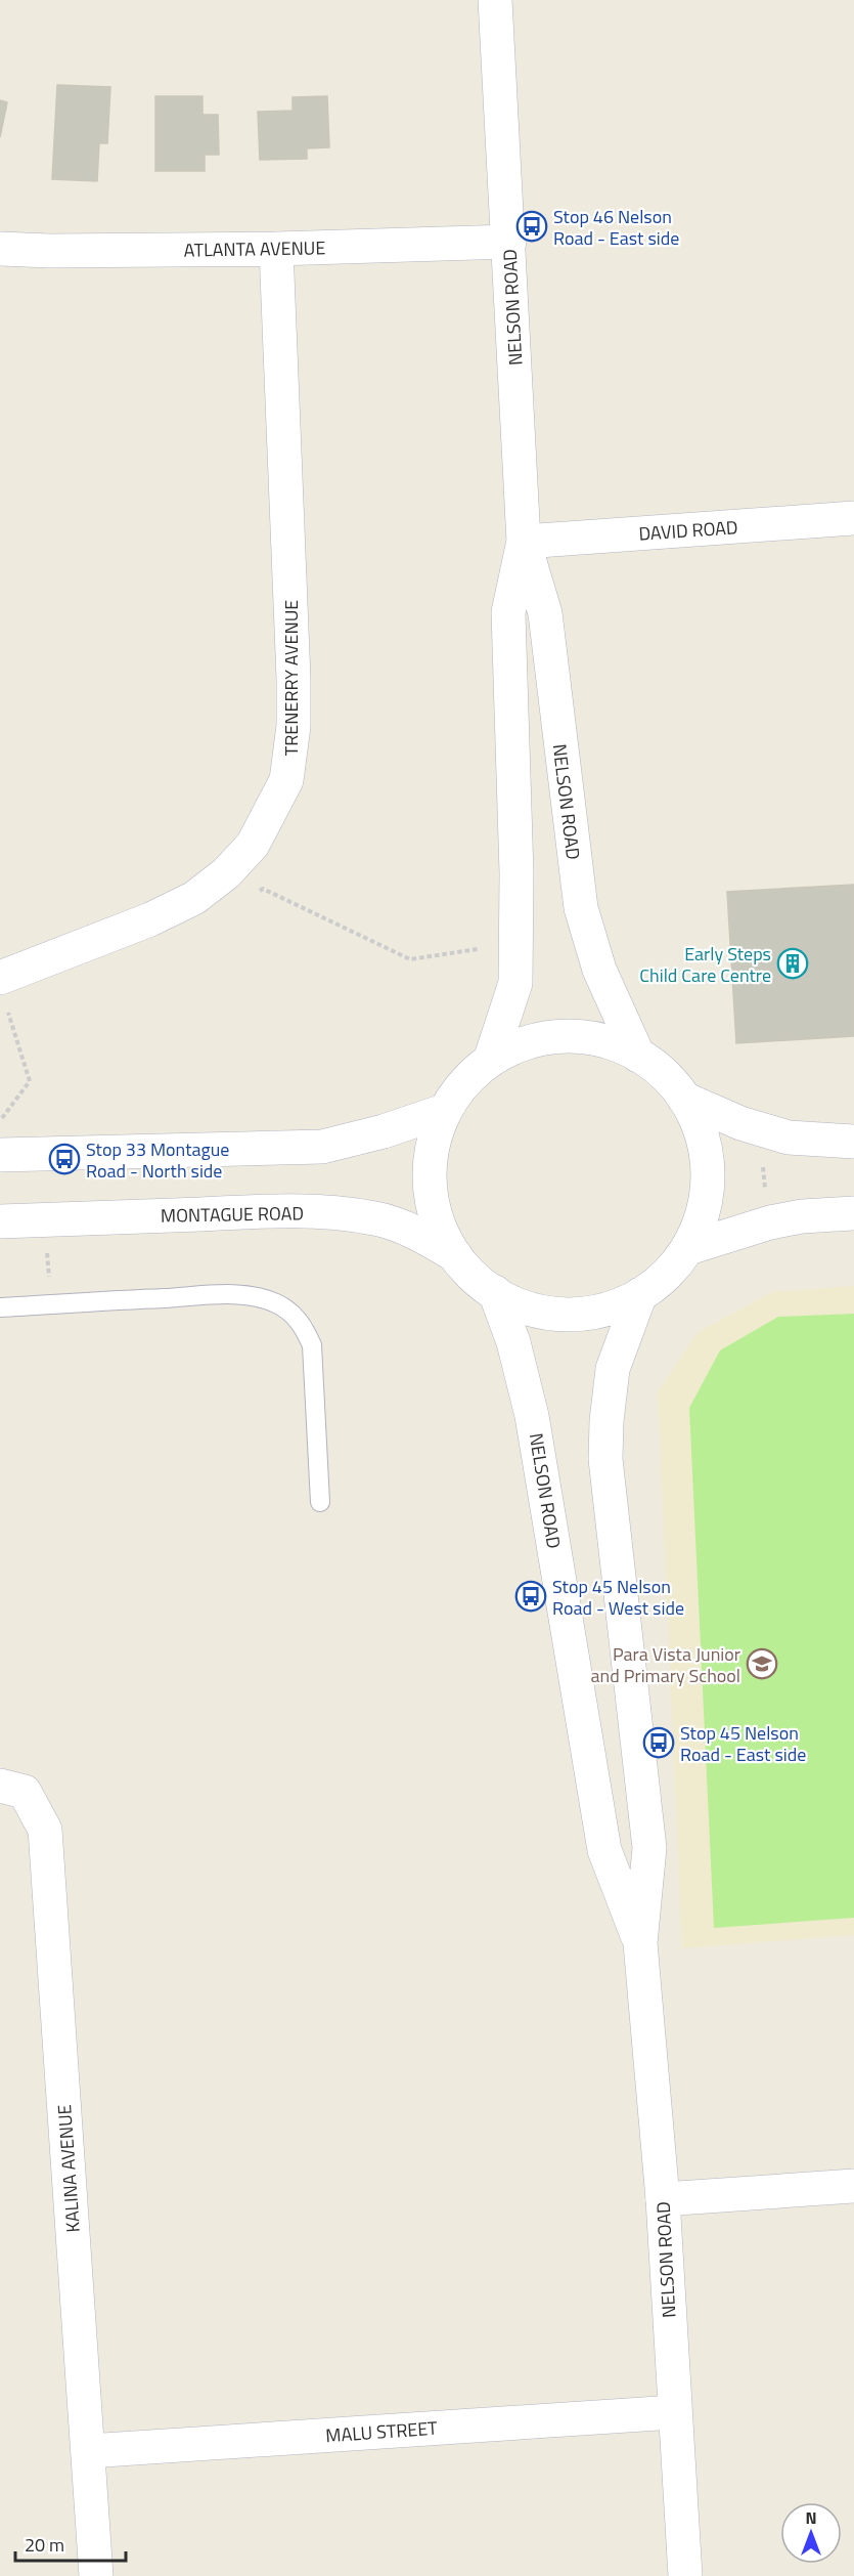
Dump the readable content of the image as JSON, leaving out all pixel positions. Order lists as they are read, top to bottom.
{
  "streets": {
    "main road": [
      "ATLANTA AVENUE",
      "NELSON ROAD",
      "DAVID ROAD",
      "TRENERRY AVENUE",
      "MONTAGUE ROAD",
      "KALINA AVENUE",
      "MALU STREET"
    ]
  },
  "crossings": [
    ["ATLANTA AVENUE", "NELSON ROAD"],
    ["ATLANTA AVENUE", "TRENERRY AVENUE"],
    ["NELSON ROAD", "DAVID ROAD"],
    ["NELSON ROAD", "MALU STREET"],
    ["KALINA AVENUE", "MALU STREET"]
  ],
  "places": {
    "bus stop": [
      "Stop 46 Nelson Road - East side",
      "Stop 33 Montague Road - North side",
      "Stop 45 Nelson Road - West side",
      "Stop 45 Nelson Road - East side"
    ],
    "building": ["Early Steps Child Care Centre"],
    "school or university": ["Para Vista Junior and Primary School"]
  },
  "scale_bar": "20 m",
  "north": "top"
}
